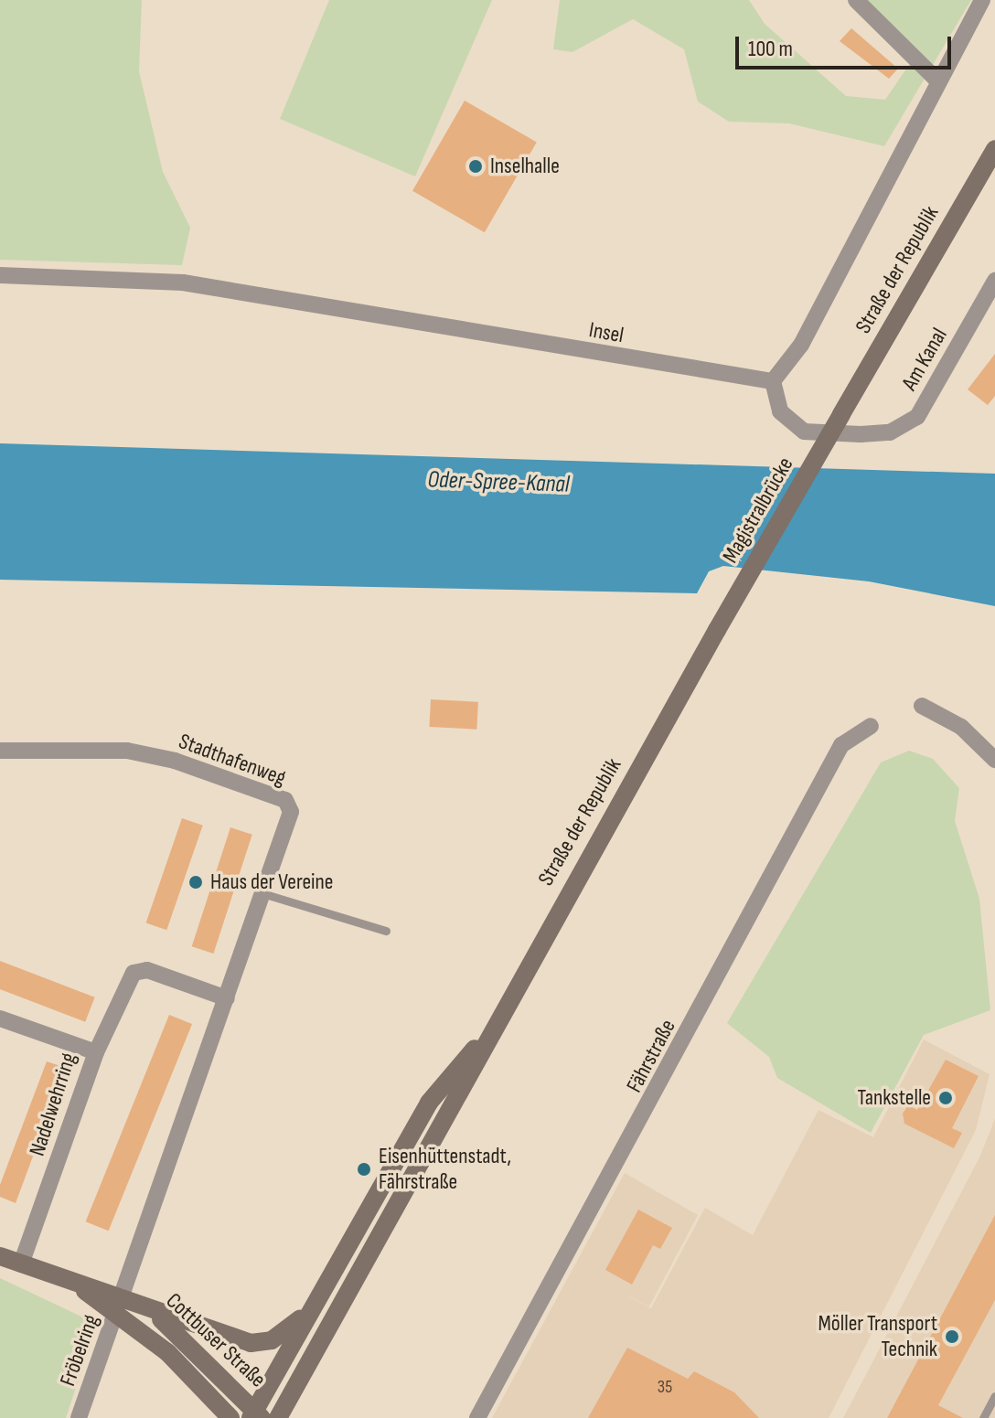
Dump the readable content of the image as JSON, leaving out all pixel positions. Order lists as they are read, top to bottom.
{
  "streets": {
    "main road": ["Straße der Republik", "Magistralbrücke", "Cottbuser Straße"],
    "street": [
      "Insel",
      "Am Kanal",
      "Stadthafenweg",
      "Fährstraße",
      "Nadelwehrring",
      "Fröbelring"
    ]
  },
  "crossings": [
    ["Straße der Republik", "Magistralbrücke"],
    ["Straße der Republik", "Cottbuser Straße"],
    ["Insel", "Am Kanal"],
    ["Stadthafenweg", "Cottbuser Straße"],
    ["Stadthafenweg", "Fröbelring"],
    ["Nadelwehrring", "Cottbuser Straße"],
    ["Cottbuser Straße", "Fröbelring"]
  ],
  "water": ["Oder-Spree-Kanal"],
  "places": [
    "Inselhalle",
    "Haus der Vereine",
    "Tankstelle",
    "Eisenhüttenstadt, Fährstraße",
    "Möller Transport Technik"
  ],
  "house_numbers": ["35"],
  "scale_bar": "100 m"
}
